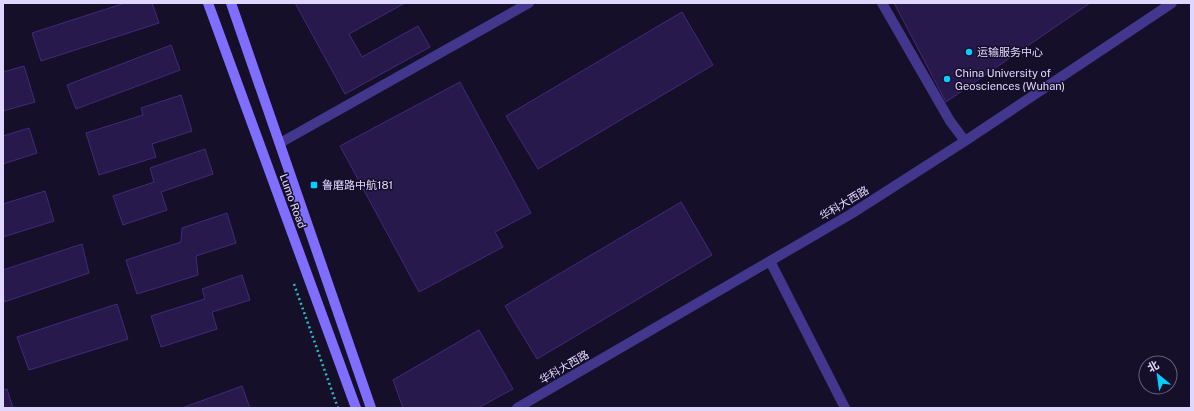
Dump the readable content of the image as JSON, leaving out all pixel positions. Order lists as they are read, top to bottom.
{
  "streets": {
    "main road": ["Lumo Road"],
    "street": ["华科大西路"]
  },
  "places": {
    "other": ["运输服务中心", "China University of Geosciences (Wuhan)"],
    "transit": ["鲁磨路中航181"]
  },
  "north": "top left"
}
